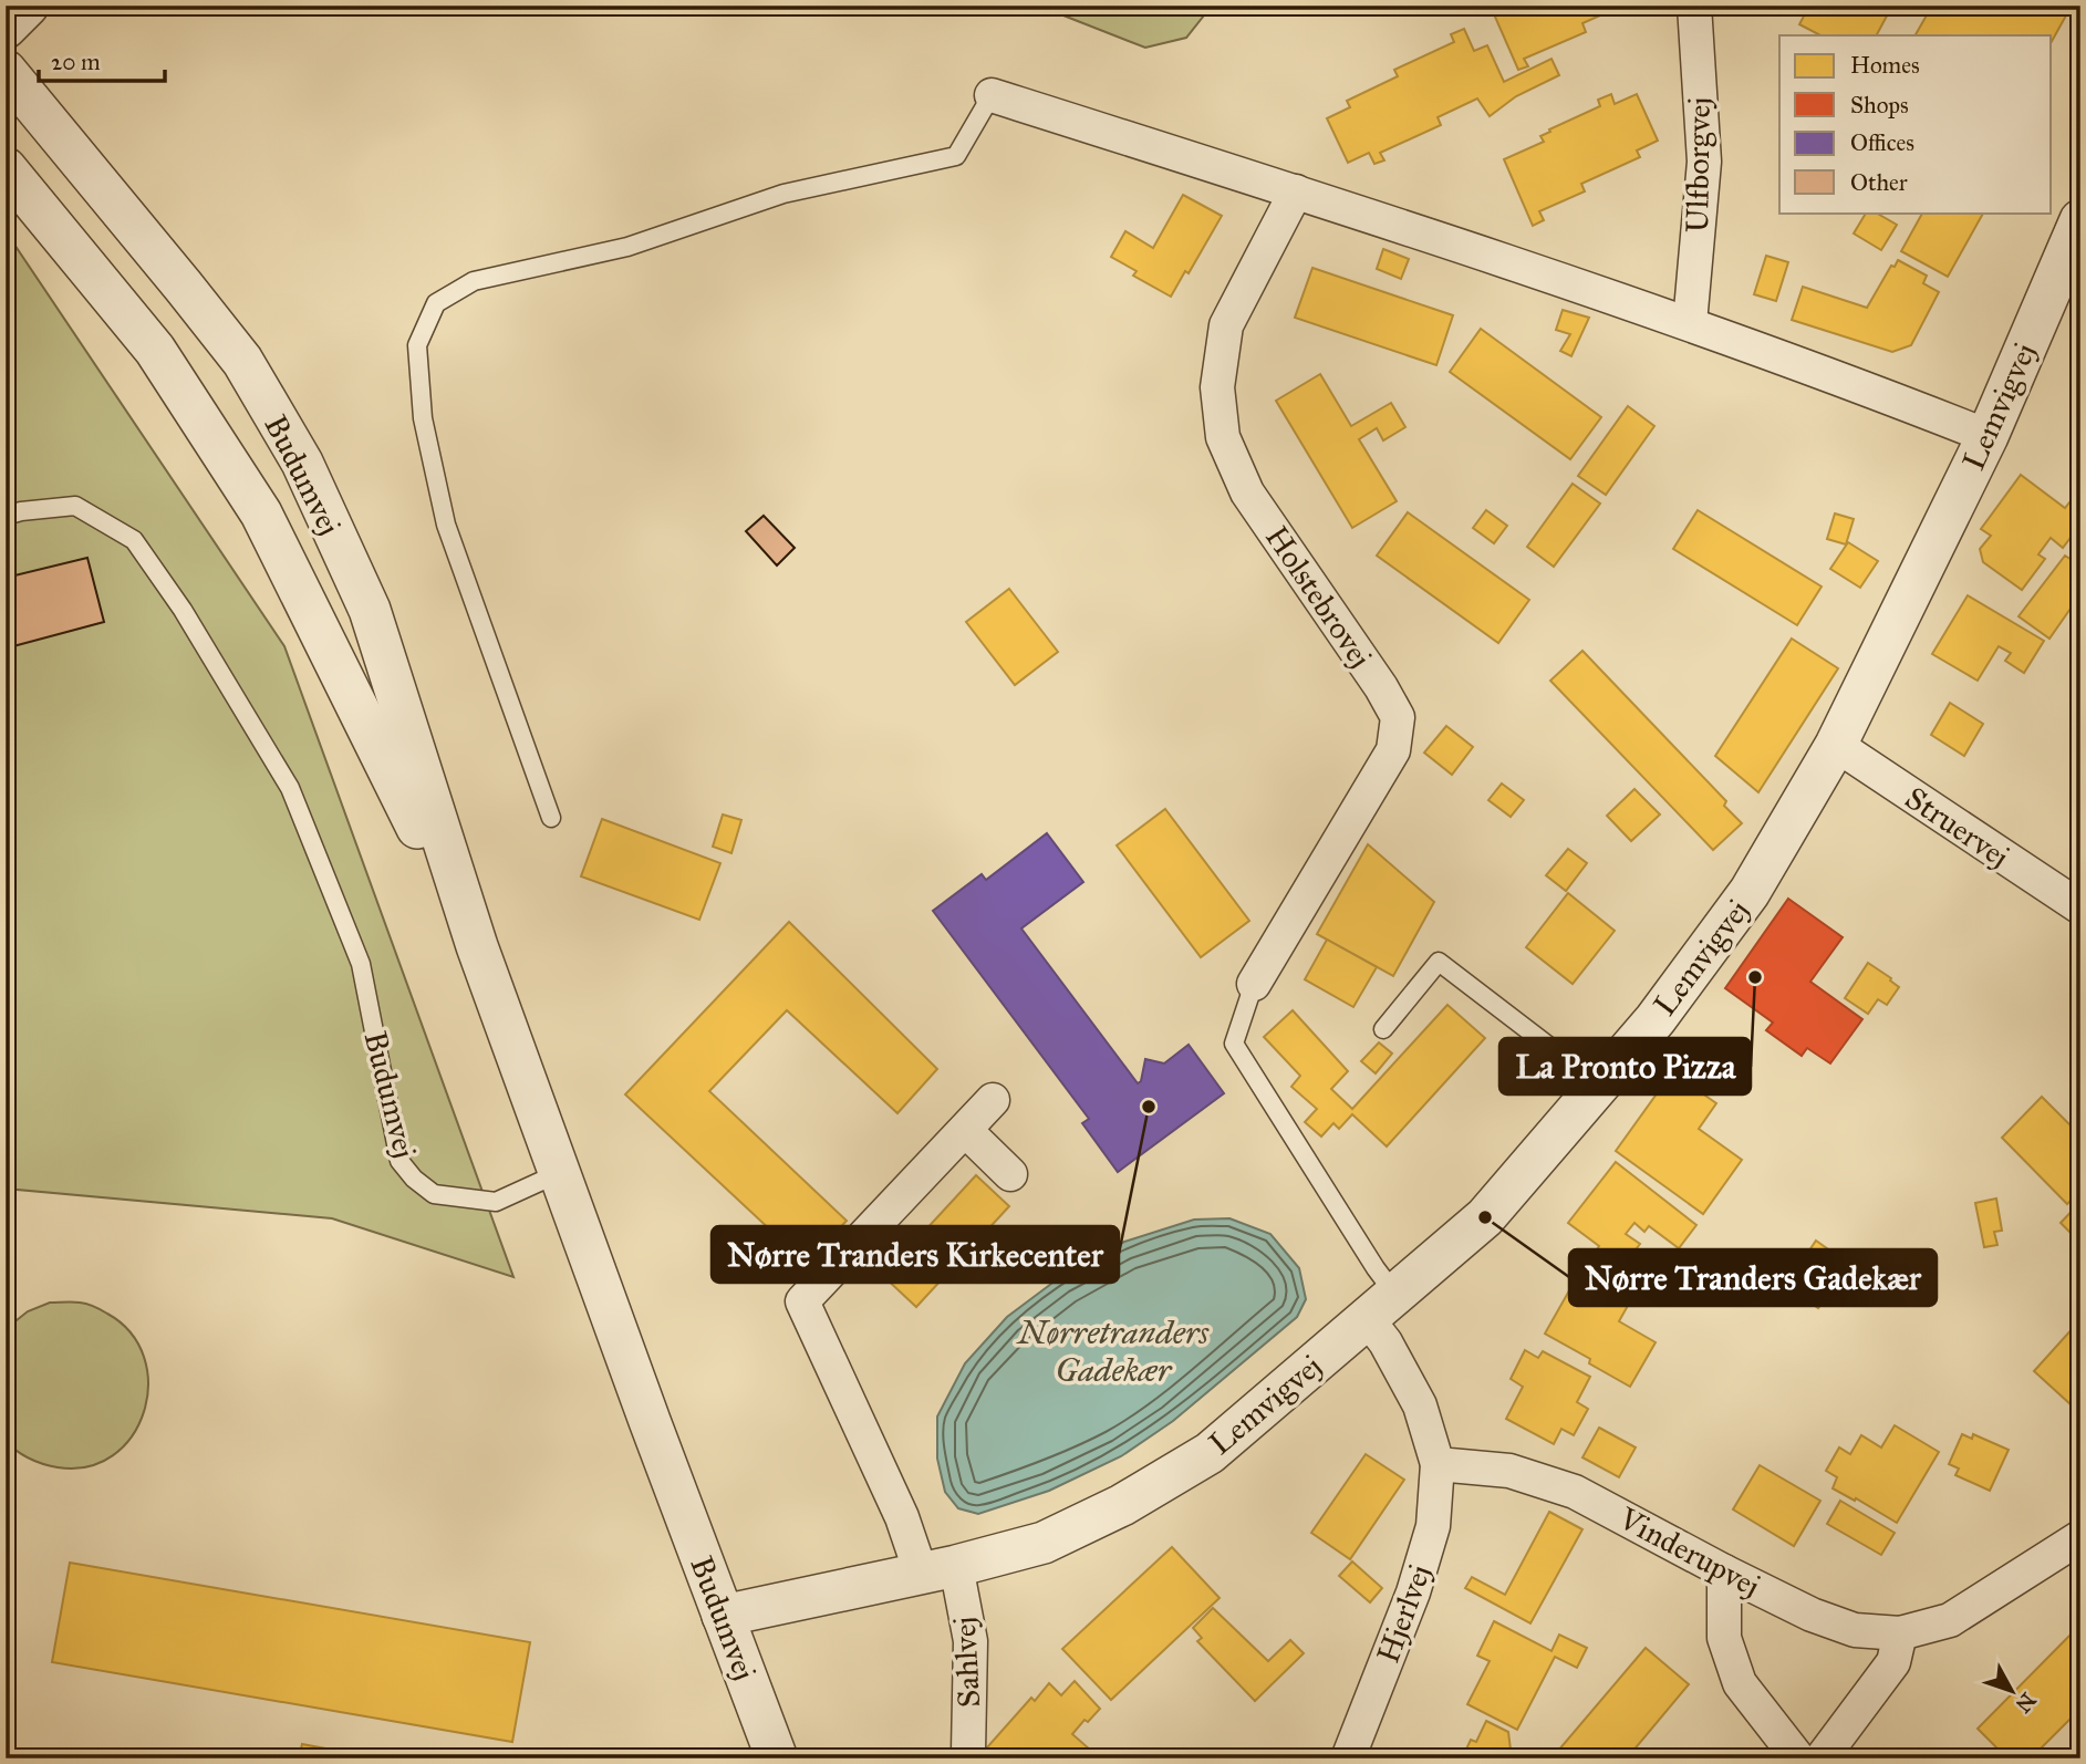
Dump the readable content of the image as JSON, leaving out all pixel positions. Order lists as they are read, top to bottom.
{
  "streets": {
    "street": [
      "Ulfborgvej",
      "Lemvigvej",
      "Budumvej",
      "Holstebrovej",
      "Struervej",
      "Vinderupvej",
      "Hjerlvej",
      "Sahlvej"
    ]
  },
  "crossings": [
    ["Lemvigvej", "Budumvej"],
    ["Lemvigvej", "Struervej"],
    ["Lemvigvej", "Sahlvej"],
    ["Vinderupvej", "Hjerlvej"]
  ],
  "water": ["Nørretranders Gadekær"],
  "places": ["La Pronto Pizza", "Nørre Tranders Kirkecenter", "Nørre Tranders Gadekær"],
  "legend": [
    "Homes",
    "Shops",
    "Offices",
    "Other"
  ],
  "scale_bar": "20 m",
  "north": "bottom right"
}
